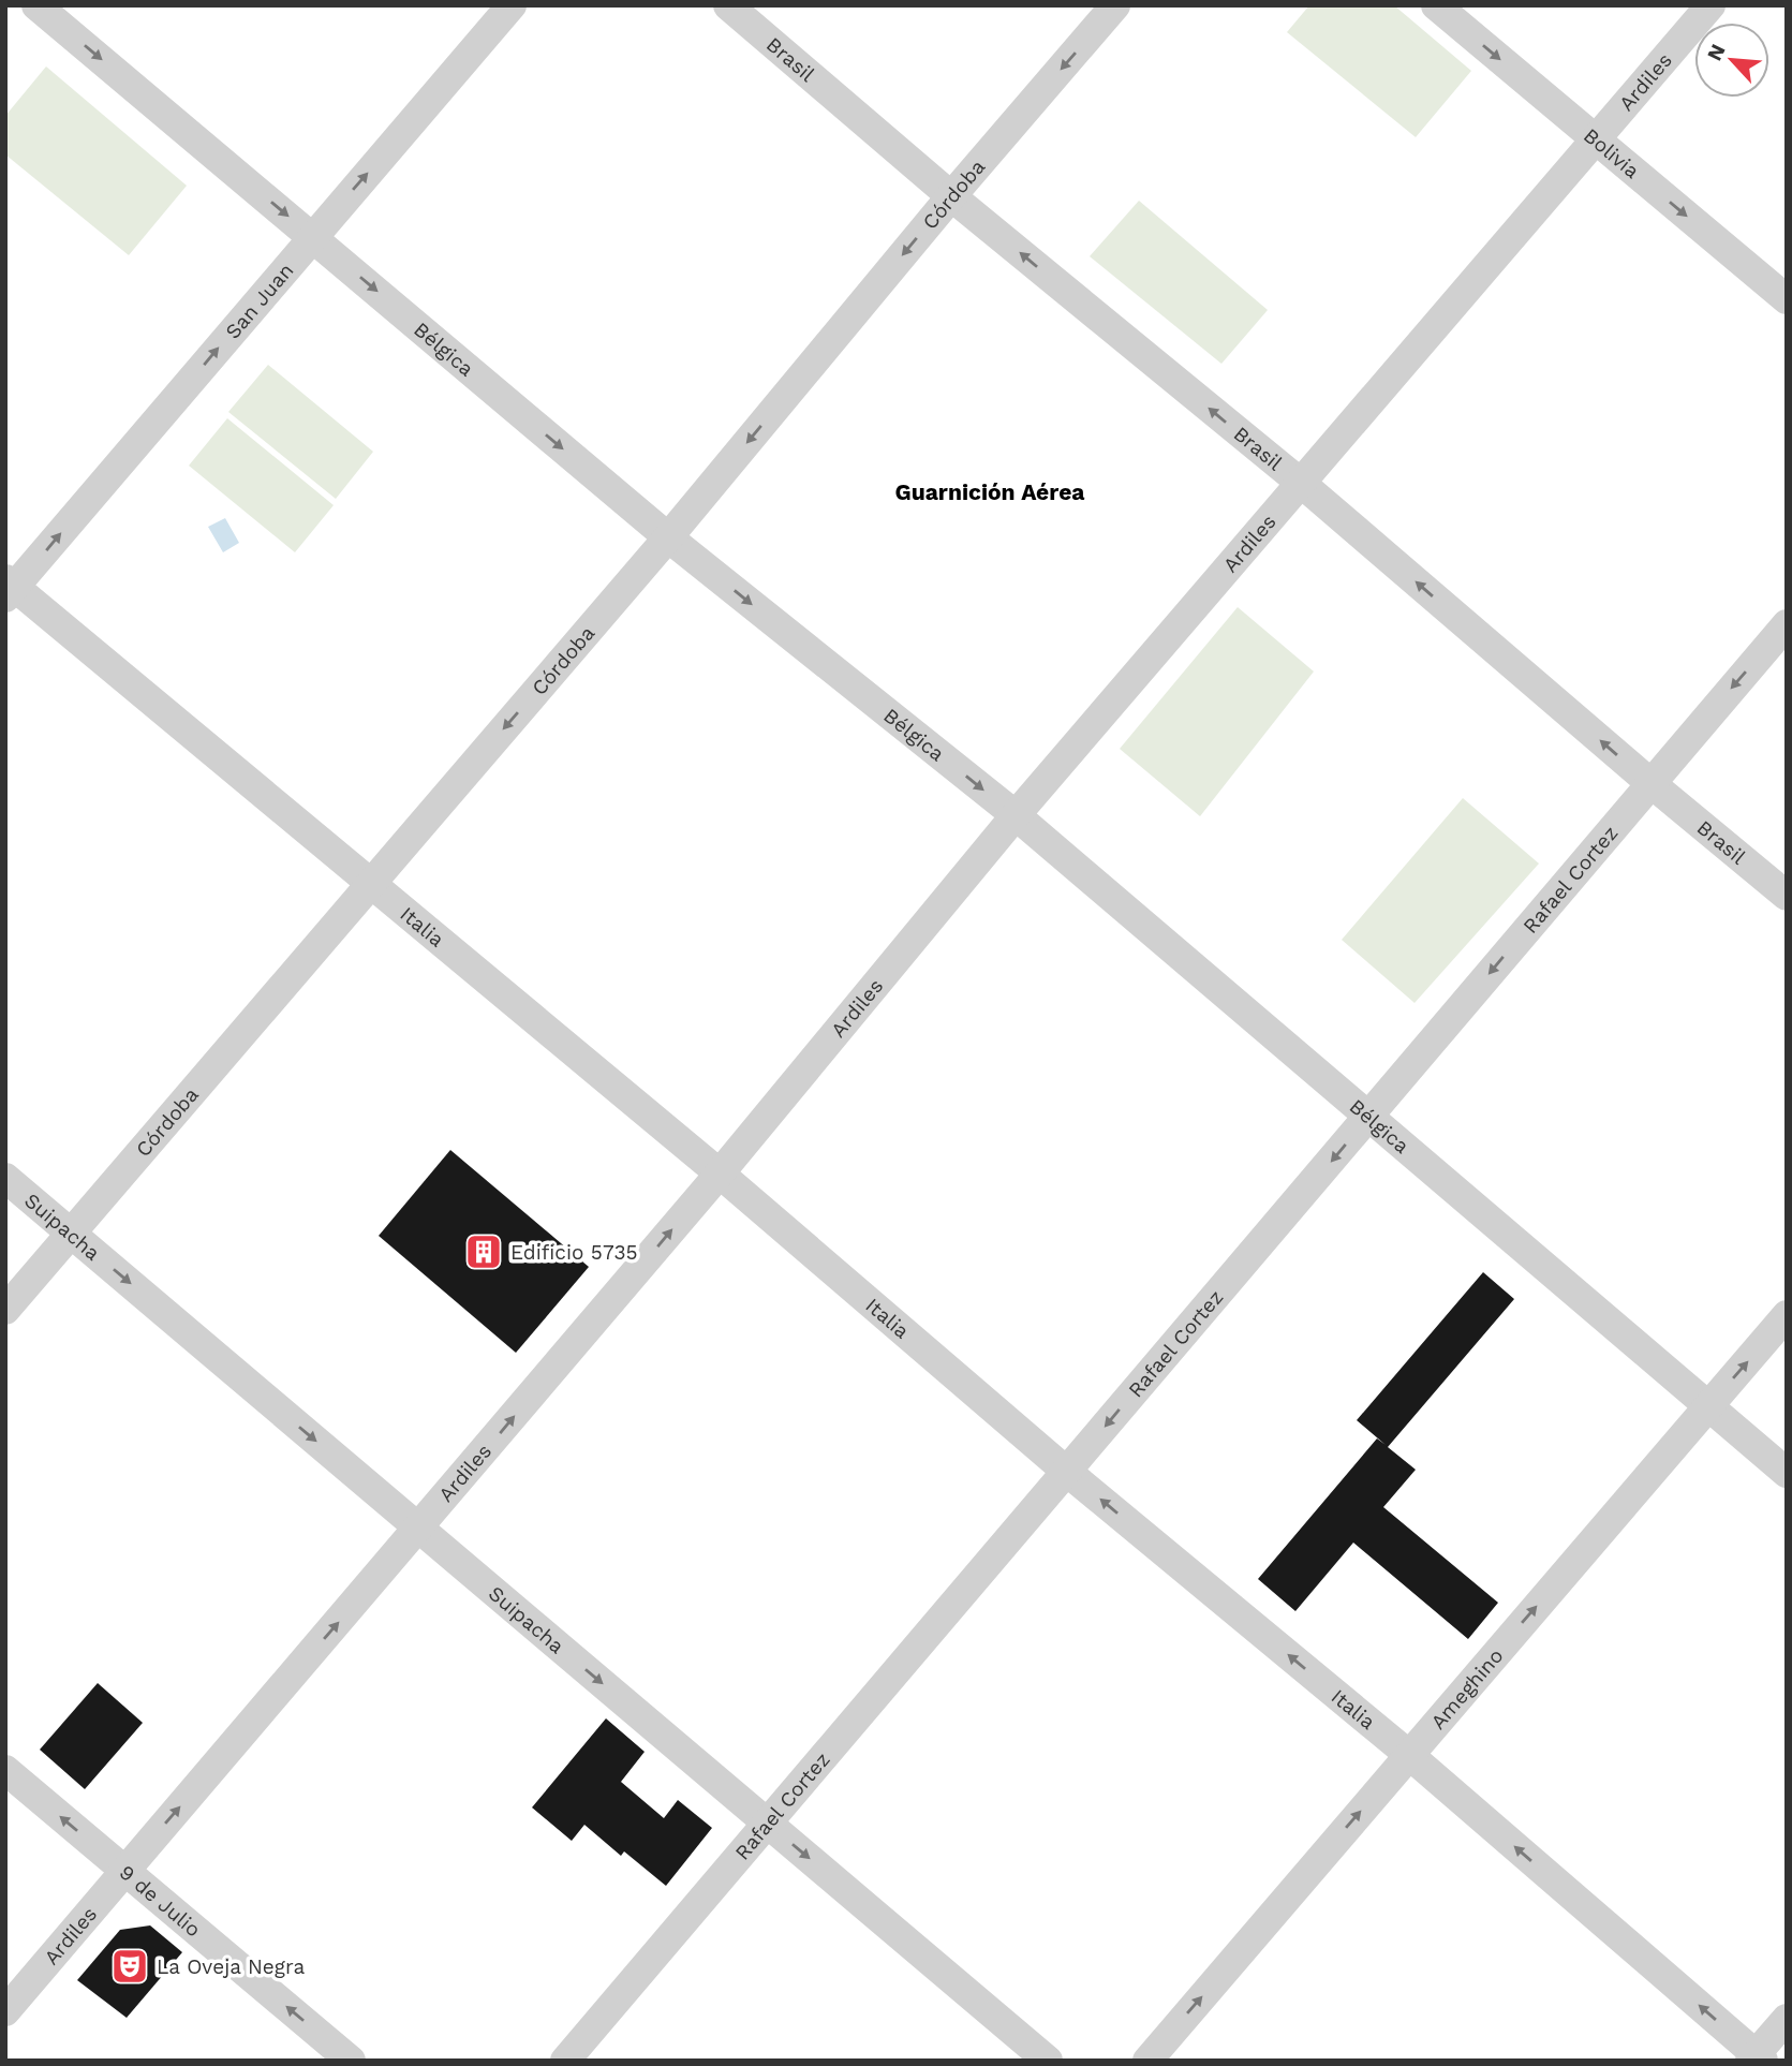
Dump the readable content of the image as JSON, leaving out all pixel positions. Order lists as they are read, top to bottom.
{
  "streets": {
    "street": [
      "Brasil",
      "Ardiles",
      "Bolivia",
      "Córdoba",
      "San Juan",
      "Bélgica",
      "Rafael Cortez",
      "Italia",
      "Suipacha",
      "Ameghino",
      "9 de Julio"
    ]
  },
  "crossings": [
    ["Brasil", "Ardiles"],
    ["Brasil", "Córdoba"],
    ["Brasil", "Rafael Cortez"],
    ["Ardiles", "Bolivia"],
    ["Ardiles", "Bélgica"],
    ["Ardiles", "Italia"],
    ["Ardiles", "Suipacha"],
    ["Ardiles", "9 de Julio"],
    ["Córdoba", "Bélgica"],
    ["Córdoba", "Italia"],
    ["Córdoba", "Suipacha"],
    ["San Juan", "Bélgica"],
    ["San Juan", "Italia"],
    ["Bélgica", "Rafael Cortez"],
    ["Bélgica", "Ameghino"],
    ["Rafael Cortez", "Italia"],
    ["Rafael Cortez", "Suipacha"],
    ["Italia", "Ameghino"]
  ],
  "one_way": [
    "Brasil",
    "Bolivia",
    "Córdoba",
    "San Juan",
    "Bélgica",
    "Rafael Cortez",
    "Italia",
    "Suipacha",
    "Ameghino",
    "9 de Julio"
  ],
  "districts": ["Guarnición Aérea"],
  "places": {
    "building": ["Edificio 5735"],
    "theatre": ["La Oveja Negra"]
  },
  "north": "top left"
}
